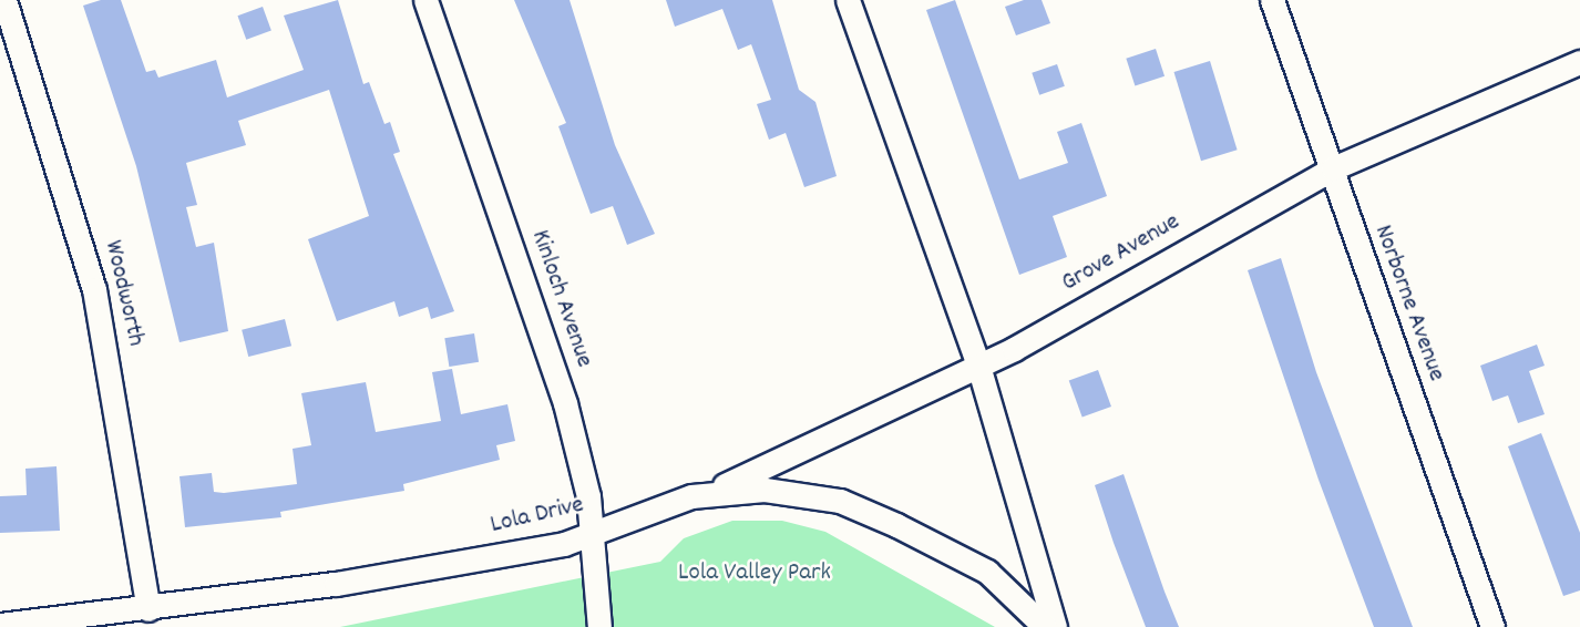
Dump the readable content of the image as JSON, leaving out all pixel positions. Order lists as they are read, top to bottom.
{
  "streets": {
    "street": [
      "Grove Avenue",
      "Woodworth",
      "Kinloch Avenue",
      "Norborne Avenue",
      "Lola Drive"
    ]
  },
  "crossings": [
    ["Grove Avenue", "Norborne Avenue"],
    ["Grove Avenue", "Lola Drive"],
    ["Woodworth", "Lola Drive"],
    ["Kinloch Avenue", "Lola Drive"]
  ],
  "parks": ["Lola Valley Park"]
}
